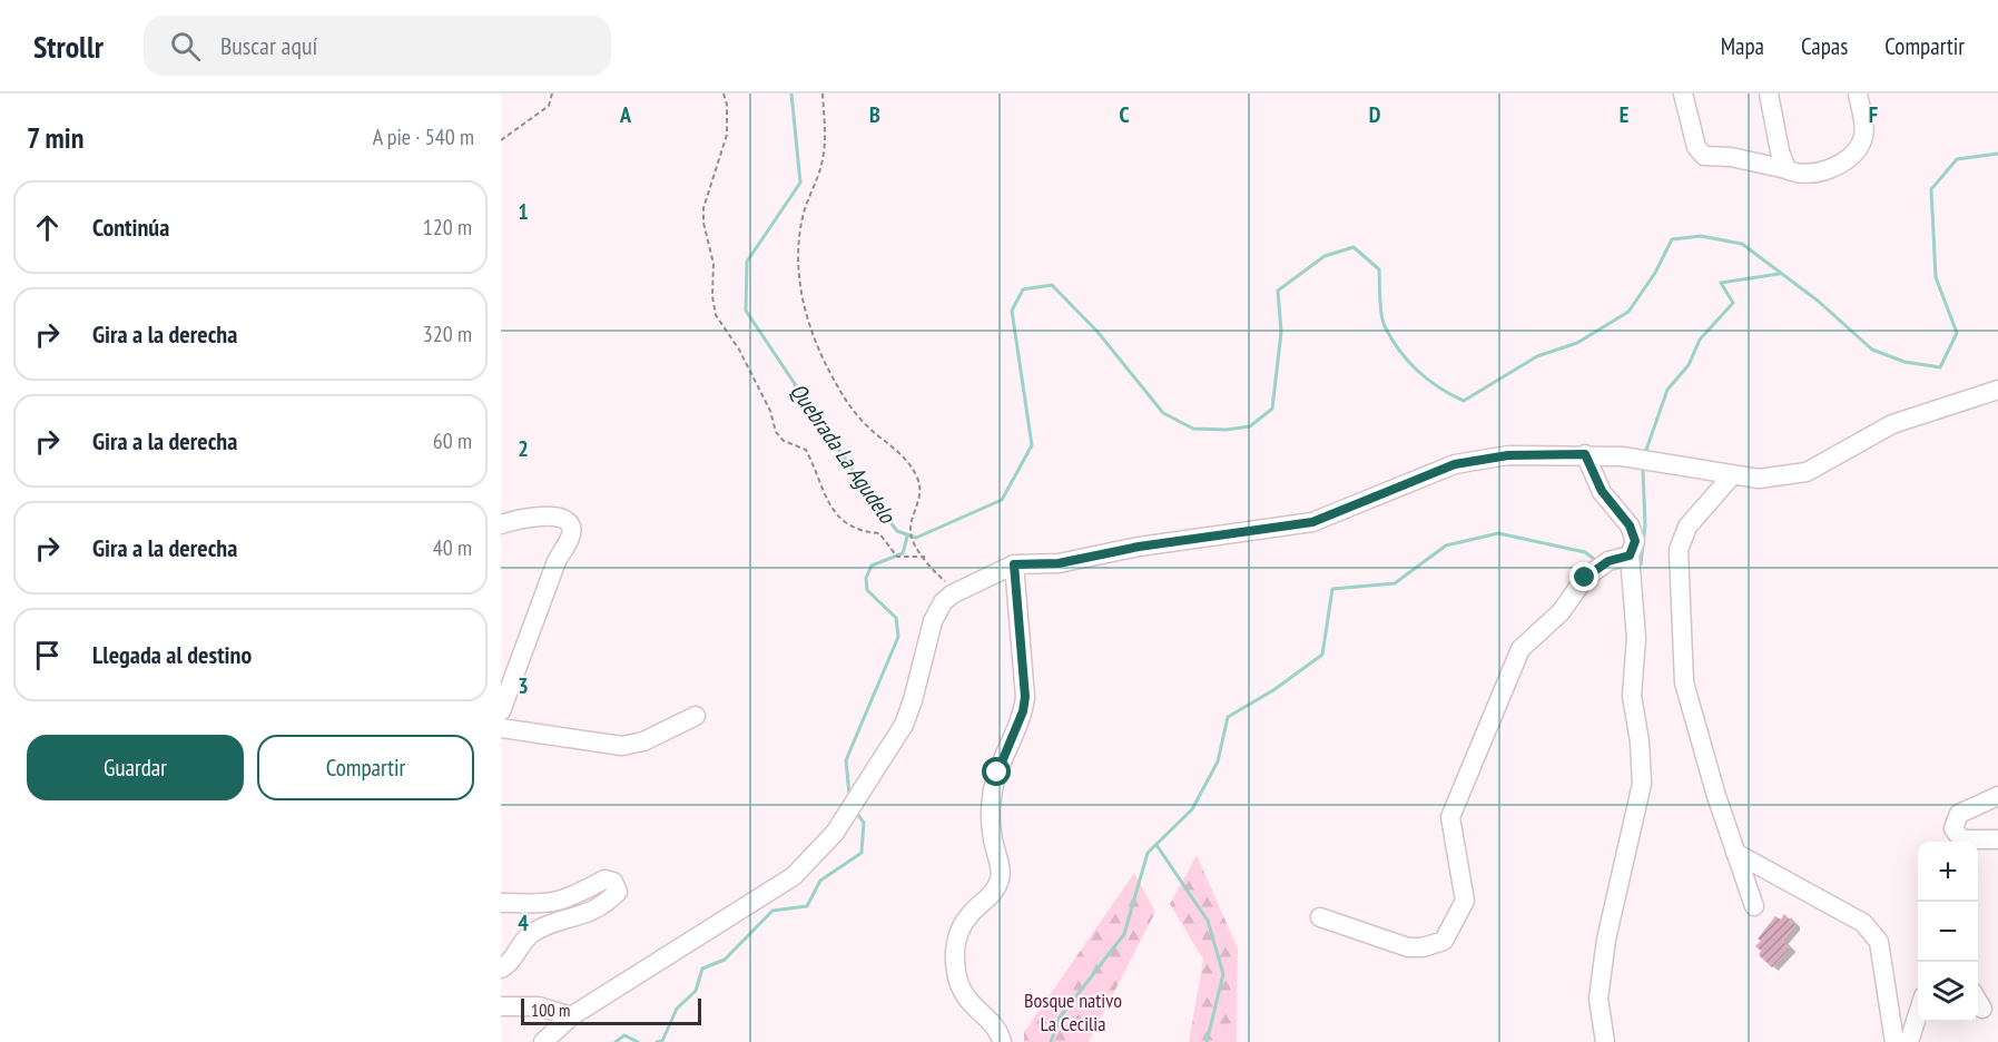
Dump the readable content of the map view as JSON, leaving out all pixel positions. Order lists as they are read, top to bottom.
{
  "water": ["Quebrada La Agudelo"],
  "parks": ["Bosque nativo La Cecilia"],
  "scale_bar": "100 m",
  "page": {
    "header": "Strollr",
    "search": "Buscar aquí",
    "nav": ["Mapa", "Capas", "Compartir"],
    "heading": ["7 min", "A pie · 540 m"],
    "list": [
      ["Continúa", "120 m"],
      ["Gira a la derecha", "320 m"],
      ["Gira a la derecha", "60 m"],
      ["Gira a la derecha", "40 m"],
      "Llegada al destino"
    ],
    "buttons": ["Guardar", "Compartir"],
    "map_buttons": ["+", "−"],
    "scale": "100 m"
  },
  "grid": {
    "columns": [
      "A",
      "B",
      "C",
      "D",
      "E",
      "F"
    ],
    "rows": [
      "1",
      "2",
      "3",
      "4"
    ]
  }
}
